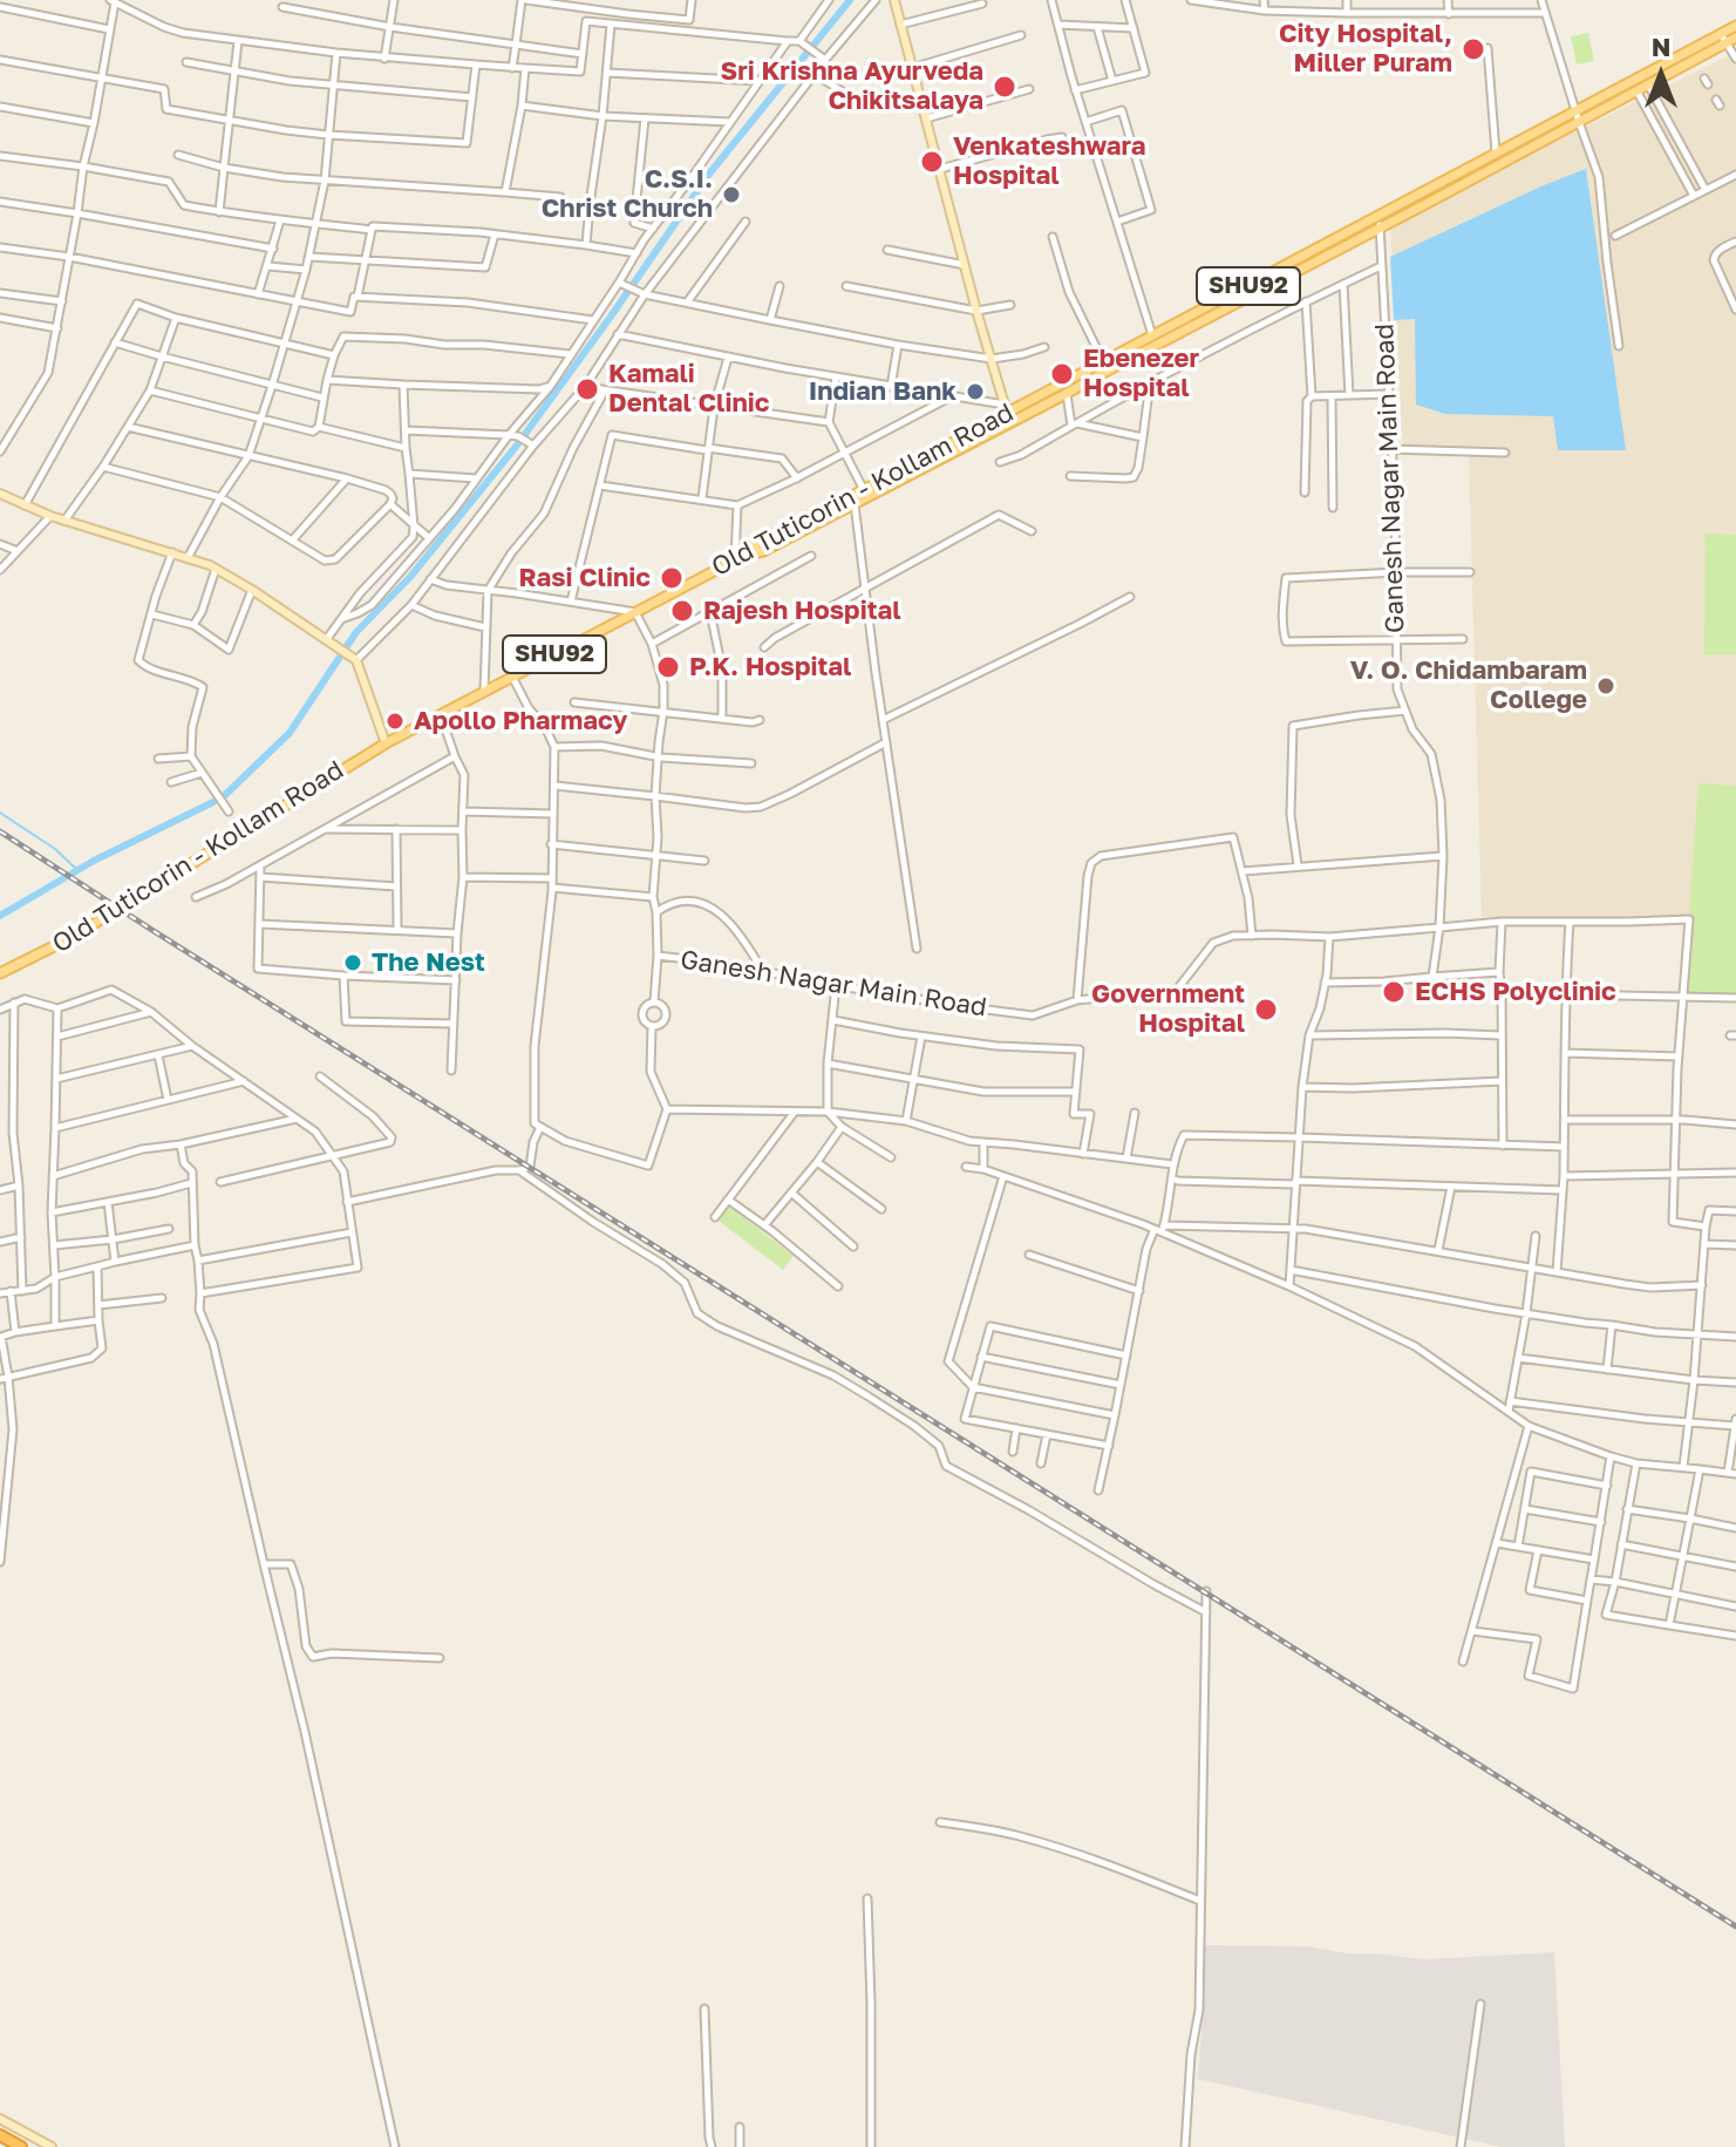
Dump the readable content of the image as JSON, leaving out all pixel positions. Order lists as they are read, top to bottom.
{
  "streets": {
    "main road": ["SHU92", "Old Tuticorin - Kollam Road"],
    "street": ["Ganesh Nagar Main Road"]
  },
  "crossings": [
    ["Ganesh Nagar Main Road", "Old Tuticorin - Kollam Road"]
  ],
  "places": [
    "City Hospital, Miller Puram",
    "Sri Krishna Ayurveda Chikitsalaya",
    "Venkateshwara Hospital",
    "C.S.I. Christ Church",
    "Ebenezer Hospital",
    "Kamali Dental Clinic",
    "Indian Bank",
    "Rasi Clinic",
    "Rajesh Hospital",
    "P.K. Hospital",
    "V. O. Chidambaram College",
    "Apollo Pharmacy",
    "The Nest",
    "ECHS Polyclinic",
    "Government Hospital"
  ],
  "north": "top"
}
